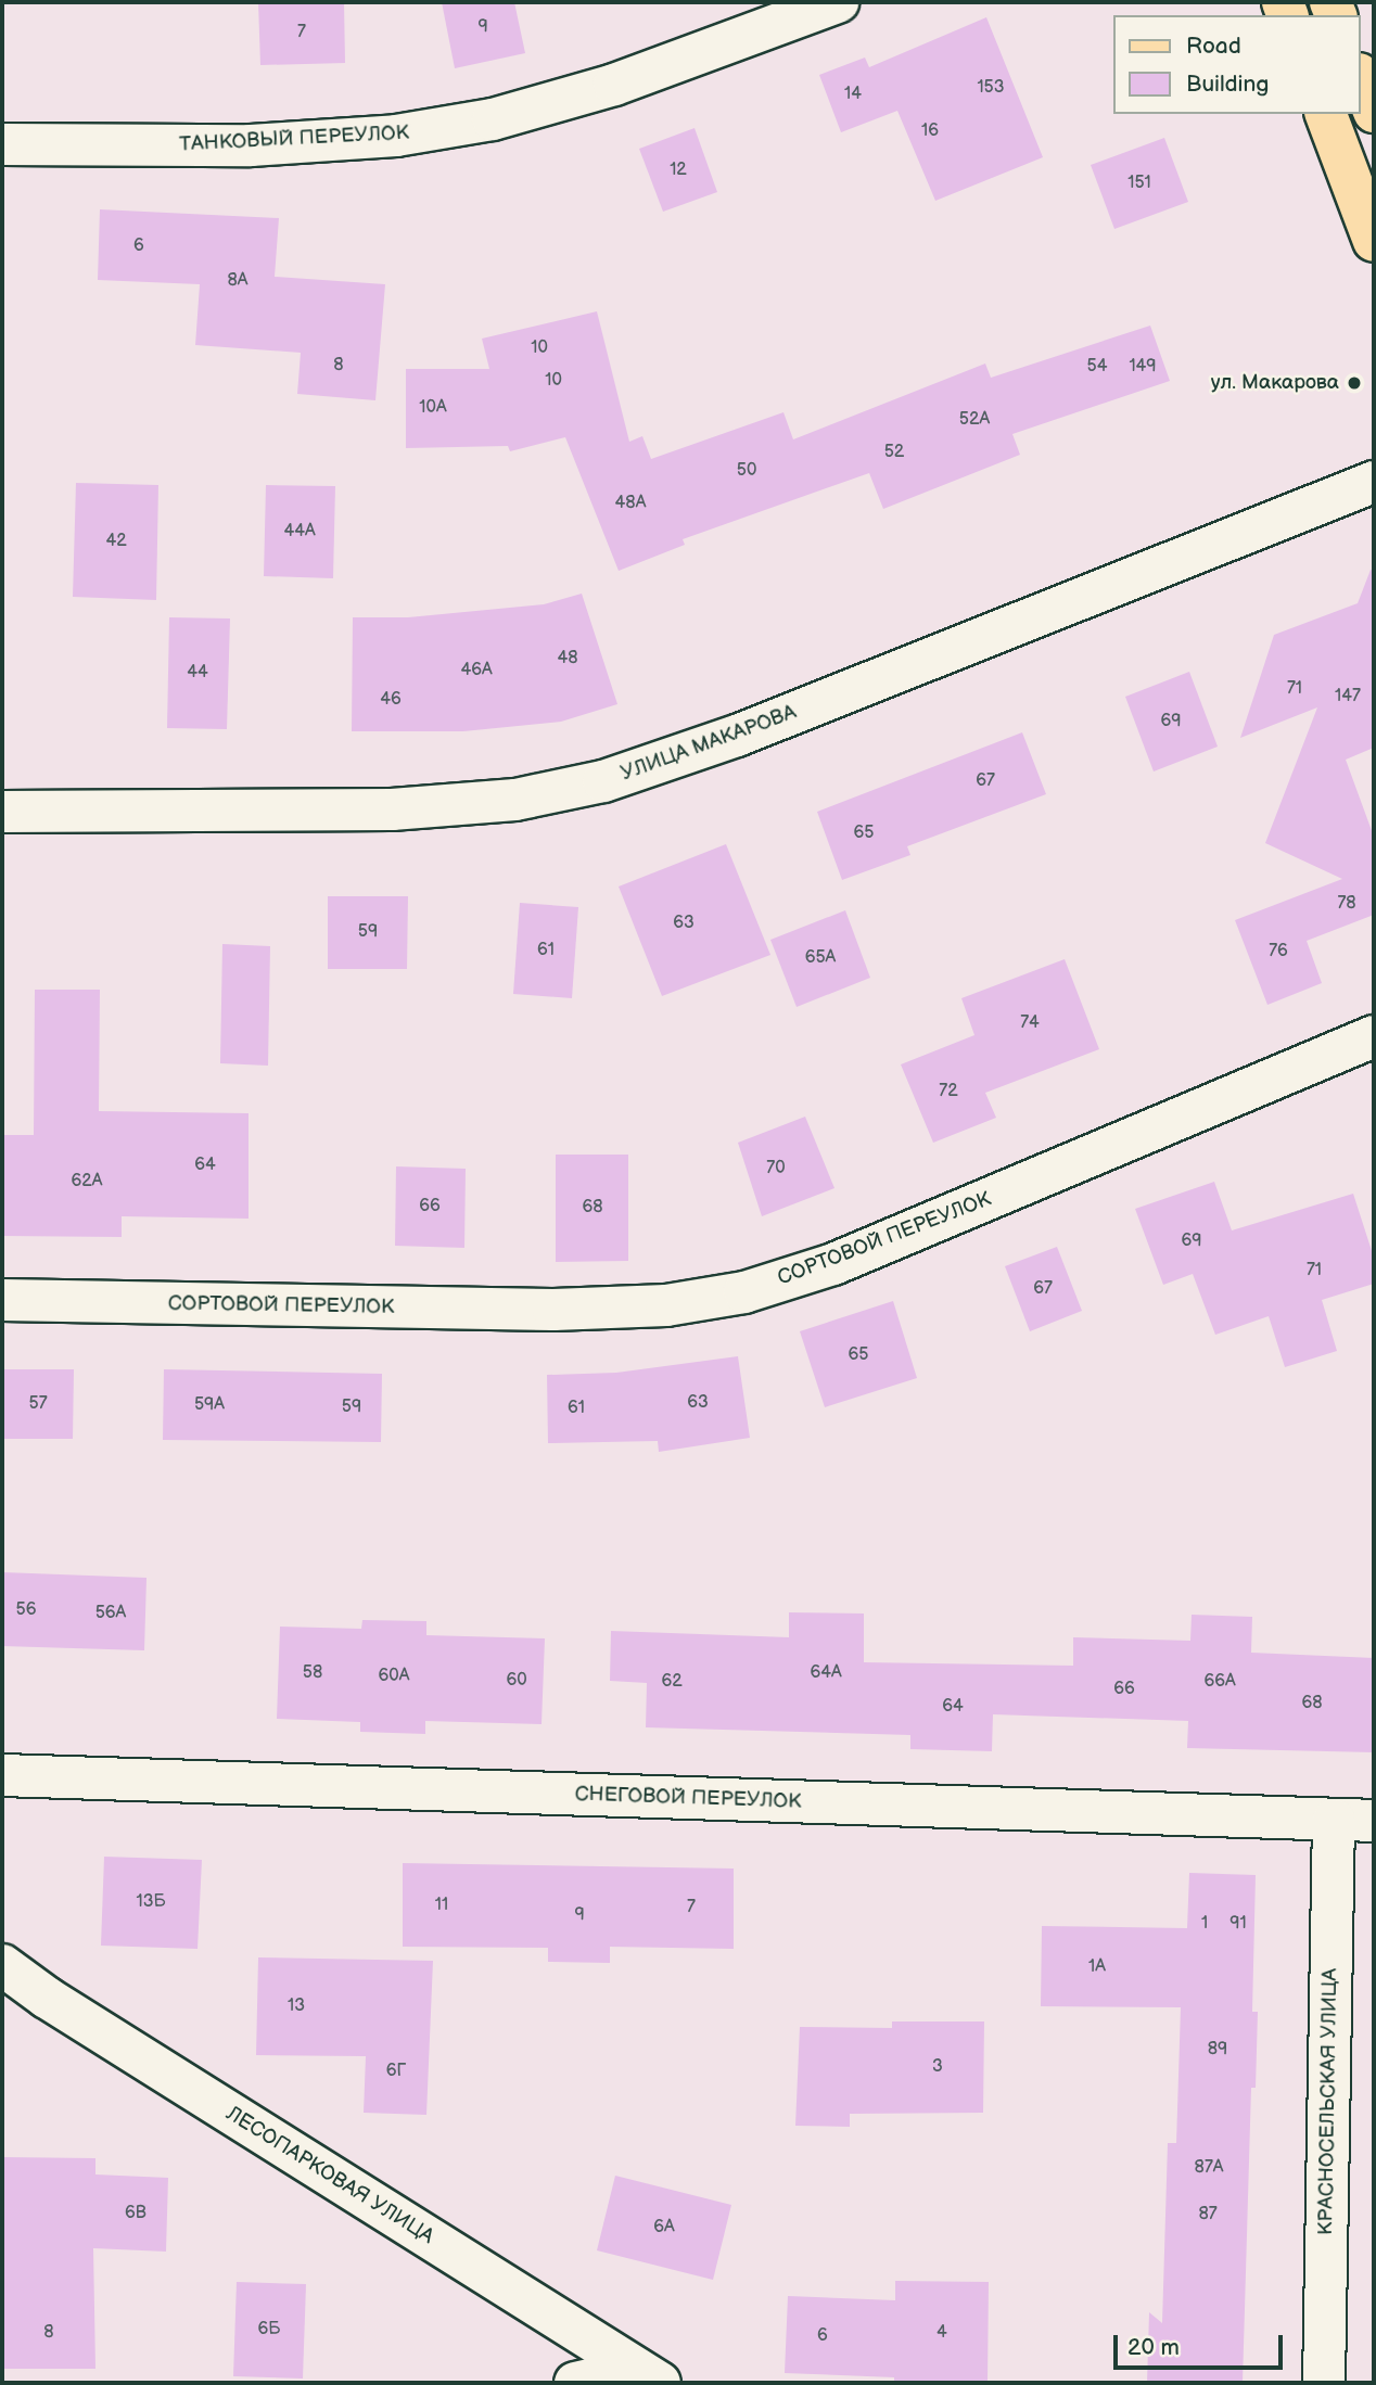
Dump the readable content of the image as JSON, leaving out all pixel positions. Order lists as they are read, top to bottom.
{
  "streets": {
    "street": [
      "ТАНКОВЫЙ ПЕРЕУЛОК",
      "УЛИЦА МАКАРОВА",
      "СОРТОВОЙ ПЕРЕУЛОК",
      "СНЕГОВОЙ ПЕРЕУЛОК",
      "КРАСНОСЕЛЬСКАЯ УЛИЦА",
      "ЛЕСОПАРКОВАЯ УЛИЦА"
    ]
  },
  "crossings": [
    ["СНЕГОВОЙ ПЕРЕУЛОК", "КРАСНОСЕЛЬСКАЯ УЛИЦА"]
  ],
  "places": ["ул. Макарова"],
  "house_numbers": [
    "9",
    "7",
    "153",
    "14",
    "16",
    "12",
    "151",
    "6",
    "8А",
    "10",
    "8",
    "54",
    "149",
    "10",
    "10А",
    "52А",
    "52",
    "50",
    "48А",
    "44А",
    "42",
    "48",
    "46А",
    "44",
    "71",
    "147",
    "46",
    "69",
    "67",
    "65",
    "78",
    "63",
    "59",
    "61",
    "76",
    "65А",
    "74",
    "72",
    "64",
    "70",
    "62А",
    "66",
    "68",
    "69",
    "71",
    "67",
    "65",
    "63",
    "57",
    "59А",
    "59",
    "61",
    "56",
    "56А",
    "58",
    "64А",
    "60А",
    "60",
    "62",
    "66А",
    "66",
    "68",
    "64",
    "13Б",
    "11",
    "7",
    "9",
    "1",
    "91",
    "1А",
    "13",
    "89",
    "3",
    "6Г",
    "87А",
    "6В",
    "87",
    "6А",
    "6Б",
    "8",
    "4",
    "6"
  ],
  "legend": ["Road", "Building"],
  "scale_bar": "20 m"
}
